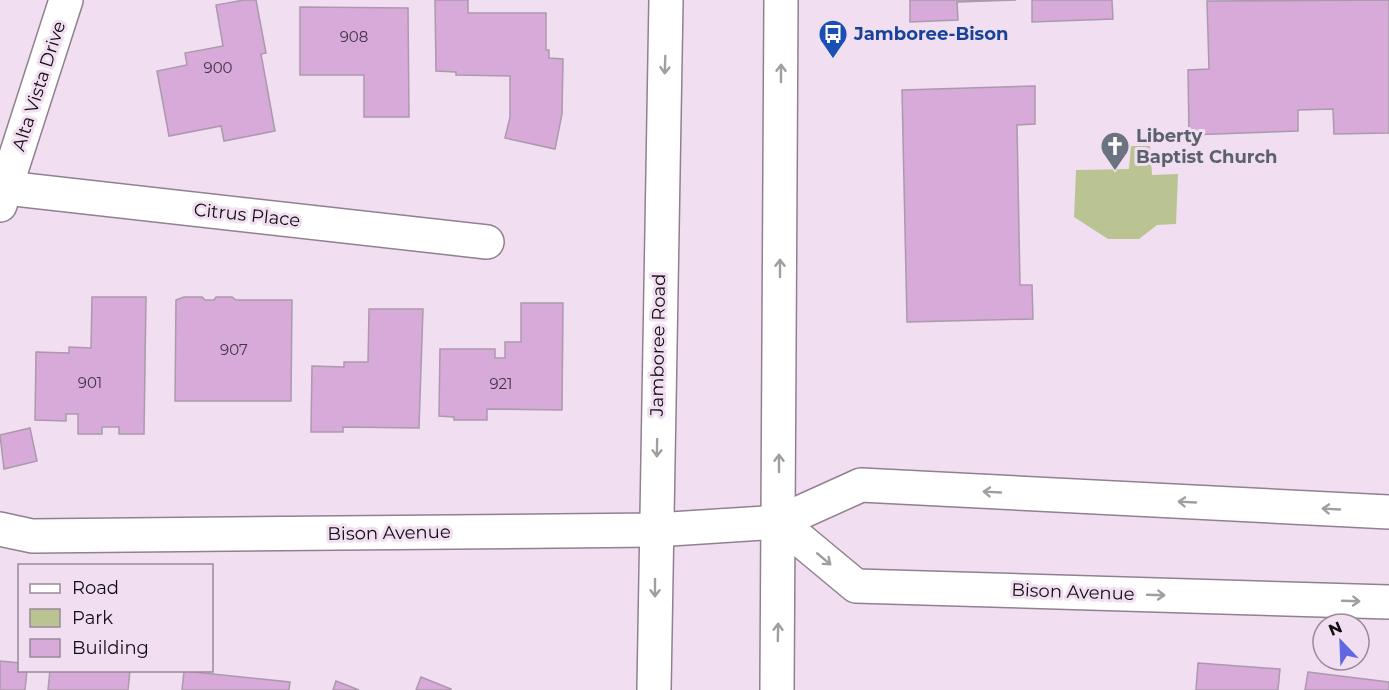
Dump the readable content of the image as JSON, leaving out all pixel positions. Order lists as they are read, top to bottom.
{
  "streets": {
    "main road": [
      "Alta Vista Drive",
      "Citrus Place",
      "Jamboree Road",
      "Bison Avenue"
    ]
  },
  "crossings": [
    ["Alta Vista Drive", "Citrus Place"],
    ["Jamboree Road", "Bison Avenue"]
  ],
  "places": {
    "bus stop": ["Jamboree-Bison"],
    "church": ["Liberty Baptist Church"]
  },
  "house_numbers": [
    "908",
    "900",
    "907",
    "901",
    "921"
  ],
  "legend": ["Road", "Park", "Building"],
  "north": "top left"
}
